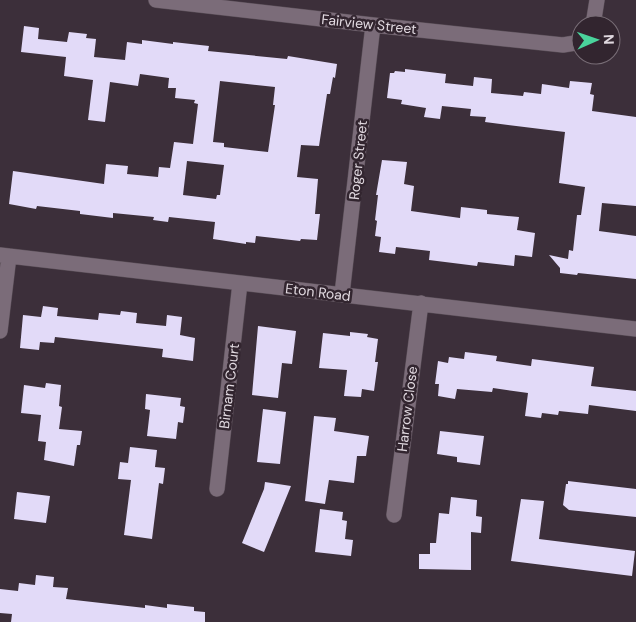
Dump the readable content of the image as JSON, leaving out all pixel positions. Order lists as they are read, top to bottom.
{
  "streets": {
    "street": [
      "Fairview Street",
      "Roger Street",
      "Eton Road",
      "Birnam Court",
      "Harrow Close"
    ]
  },
  "crossings": [
    ["Fairview Street", "Roger Street"],
    ["Roger Street", "Eton Road"],
    ["Eton Road", "Birnam Court"],
    ["Eton Road", "Harrow Close"]
  ],
  "north": "right"
}
